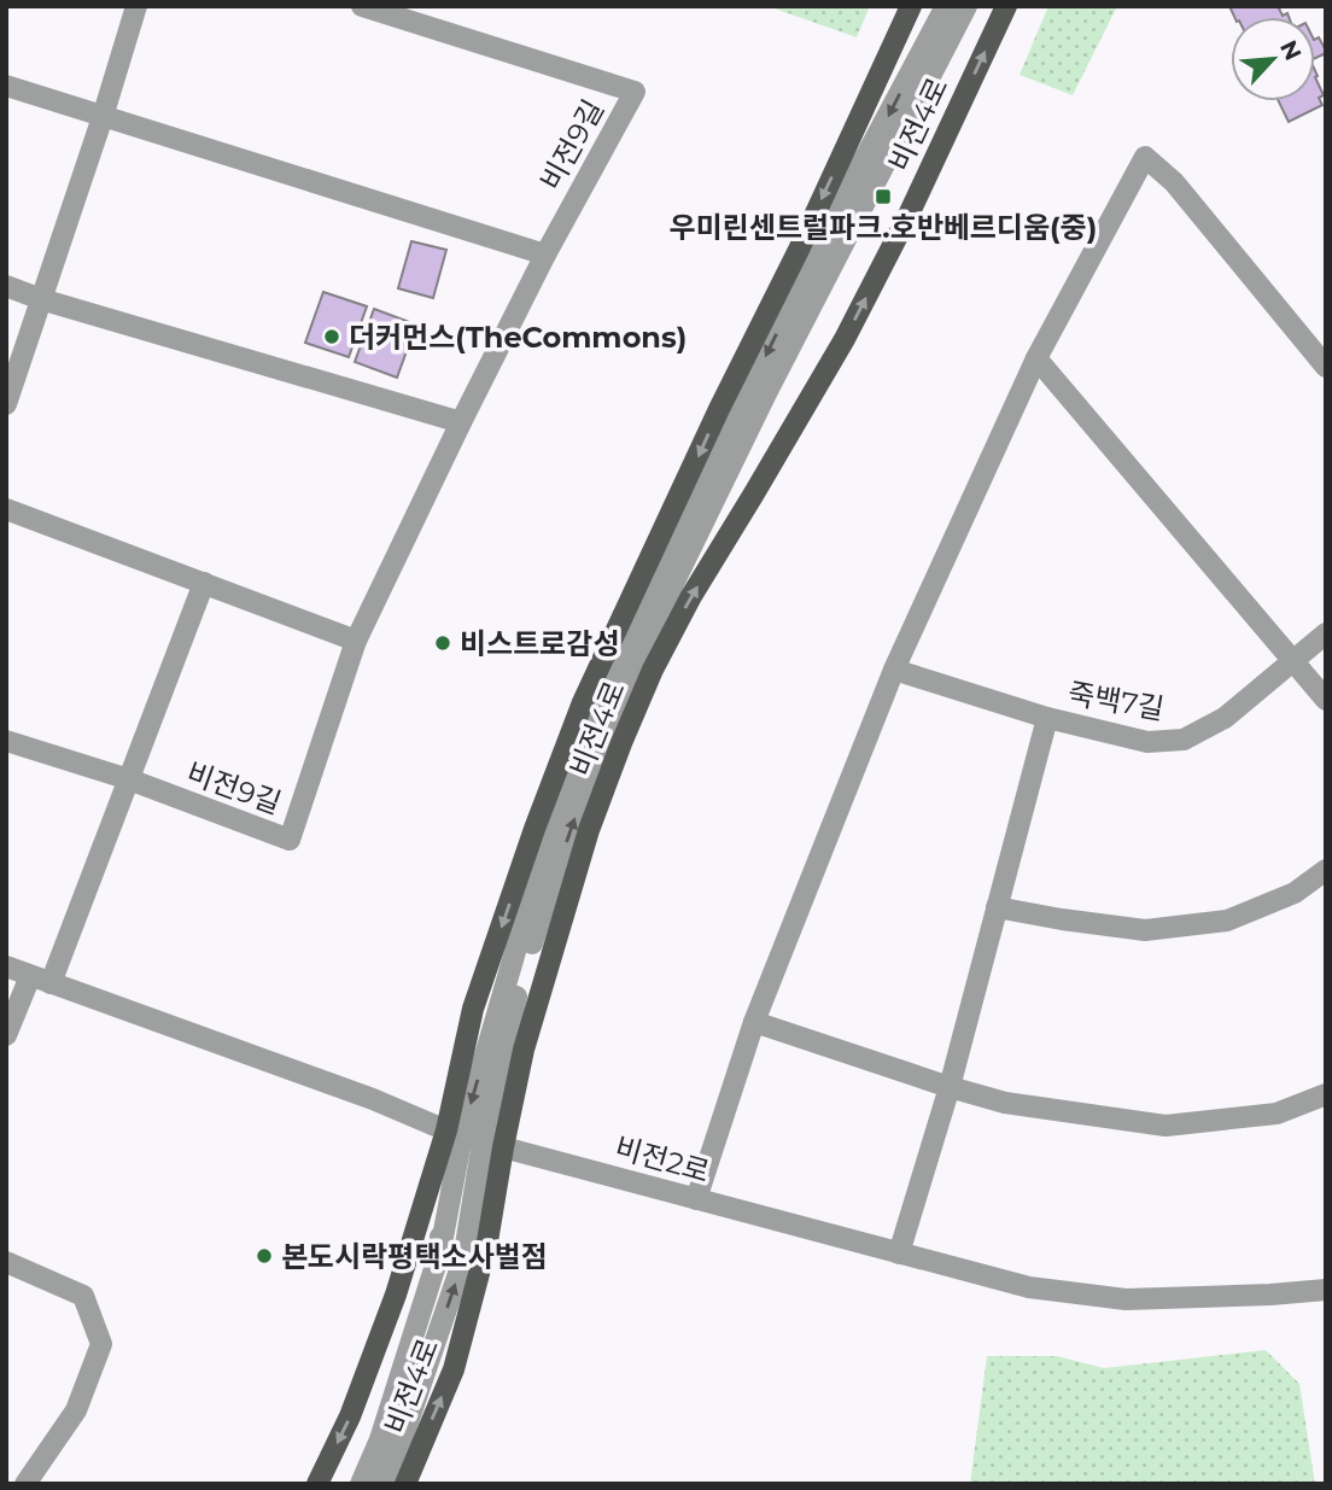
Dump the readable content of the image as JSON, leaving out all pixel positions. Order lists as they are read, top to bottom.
{
  "streets": {
    "main road": ["비전4로"],
    "street": ["비전9길", "죽백7길", "비전2로"]
  },
  "crossings": [
    ["비전4로", "비전2로"]
  ],
  "places": {
    "transit": ["우미린센트럴파크.호반베르디움(중)"],
    "other": ["더커먼스(TheCommons)", "비스트로감성", "본도시락평택소사벌점"]
  },
  "north": "top right"
}
